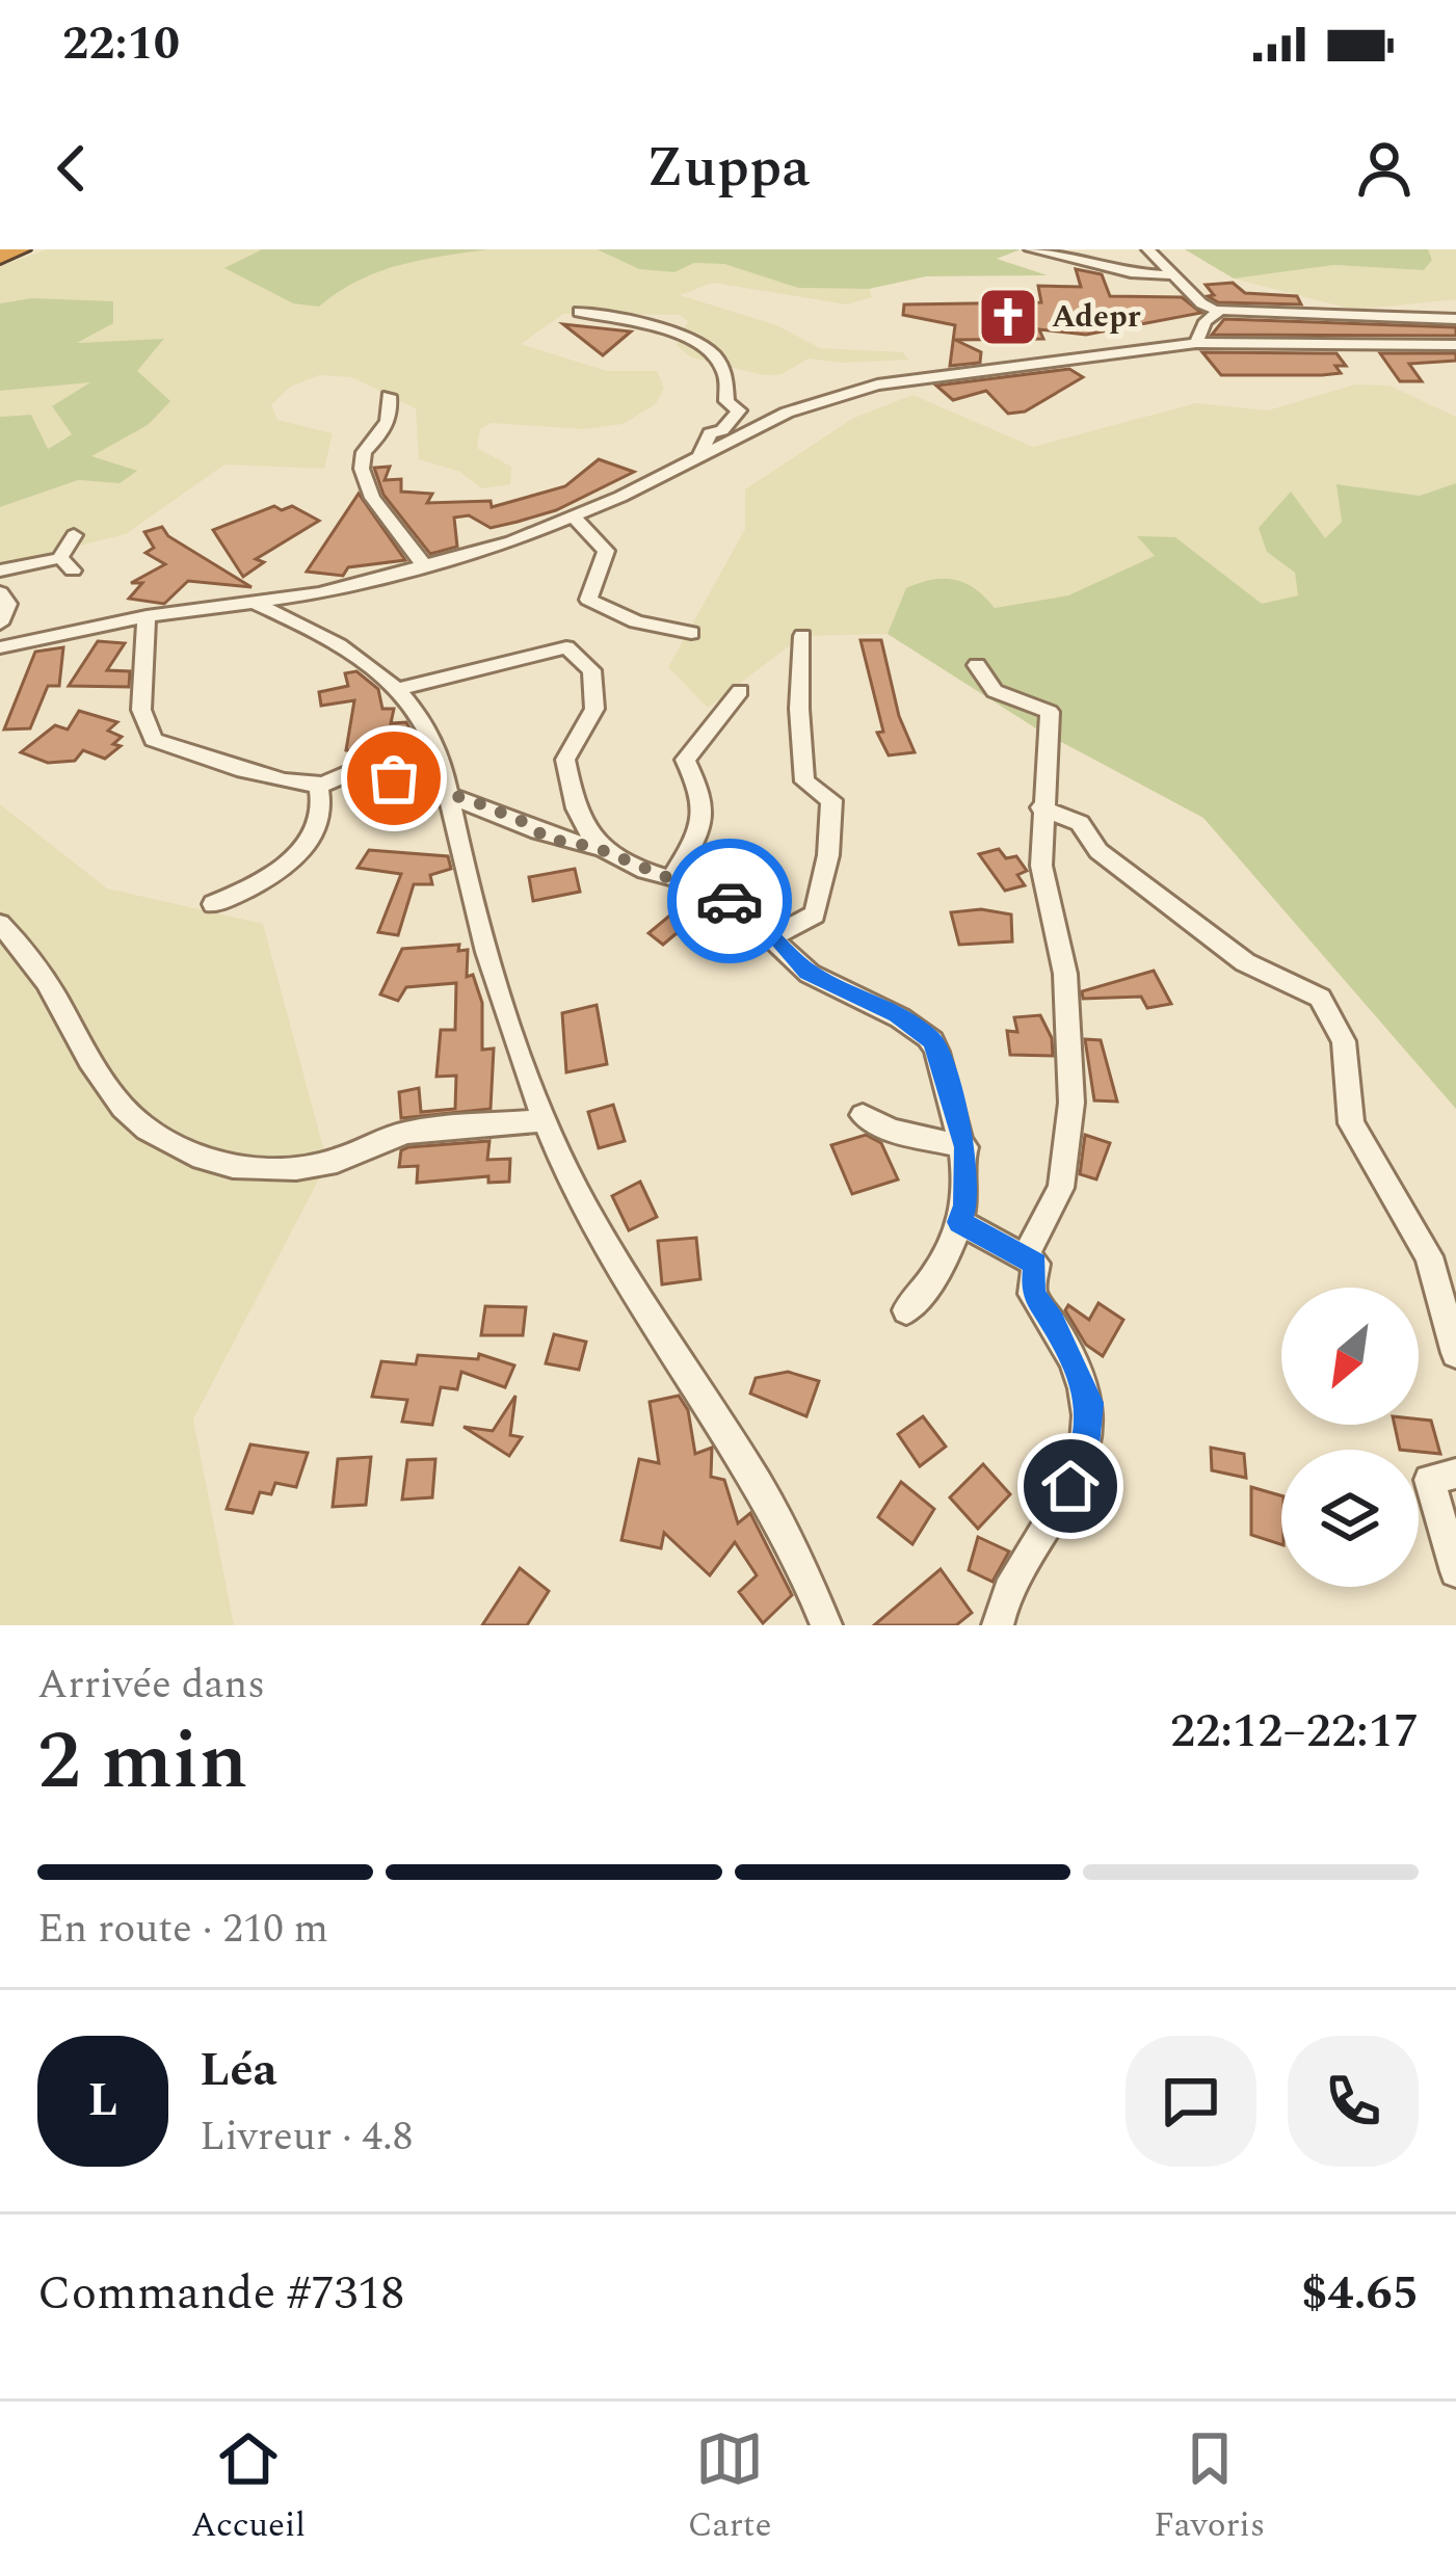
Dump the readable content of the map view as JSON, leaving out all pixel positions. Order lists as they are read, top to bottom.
{
  "places": {
    "church": ["Adepr"]
  },
  "north": "bottom left",
  "page": {
    "status": "22:10",
    "header": "Zuppa",
    "heading": ["2 min", "Arrivée dans", "22:12–22:17"],
    "panel": [
      "Léa",
      "Livreur · 4.8",
      "Commande #7318",
      "$4.65"
    ],
    "bar": "En route · 210 m",
    "round": "L",
    "tabs": ["Accueil", "Carte", "Favoris"]
  }
}
